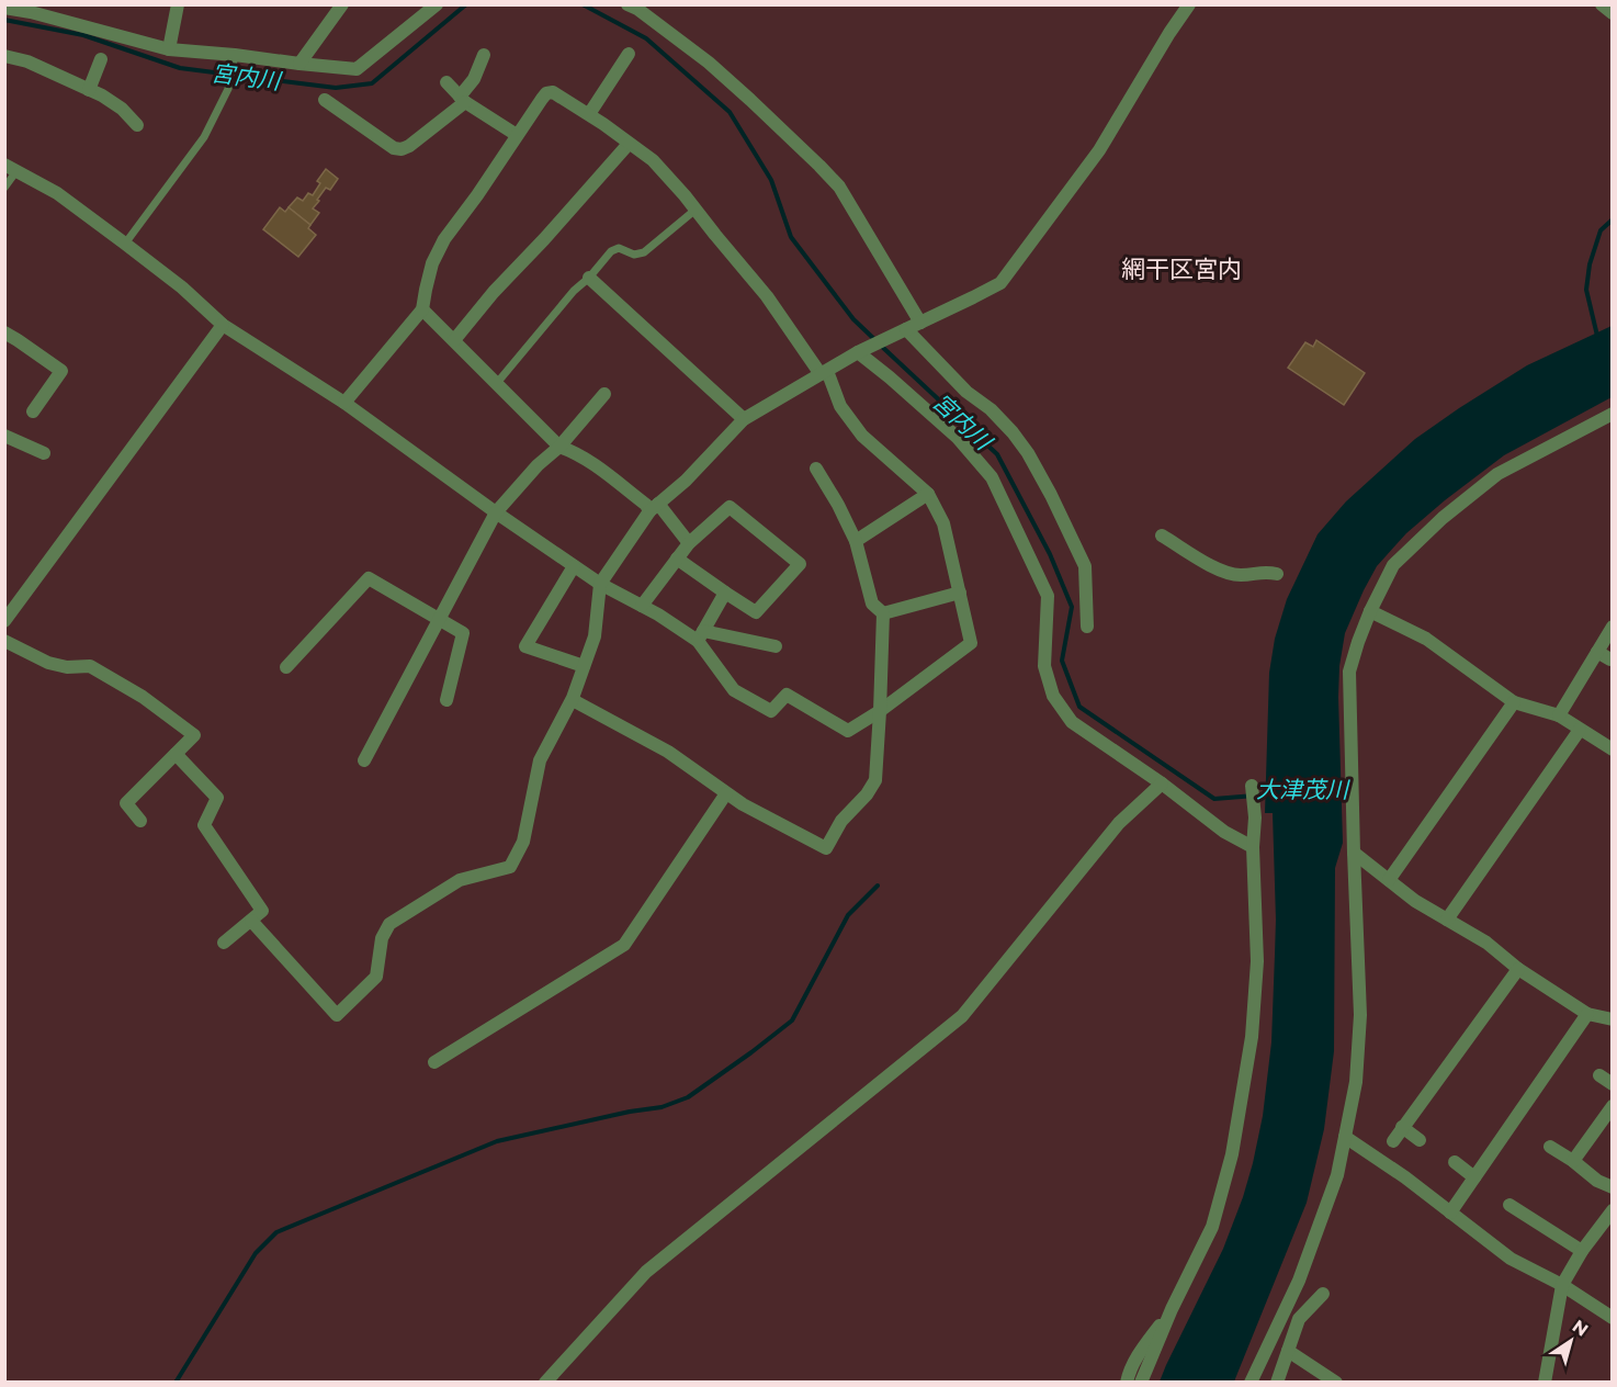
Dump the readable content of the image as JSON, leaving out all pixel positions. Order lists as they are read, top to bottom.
{
  "districts": ["網干区宮内"],
  "water": ["宮内川", "大津茂川"],
  "north": "top right"
}
